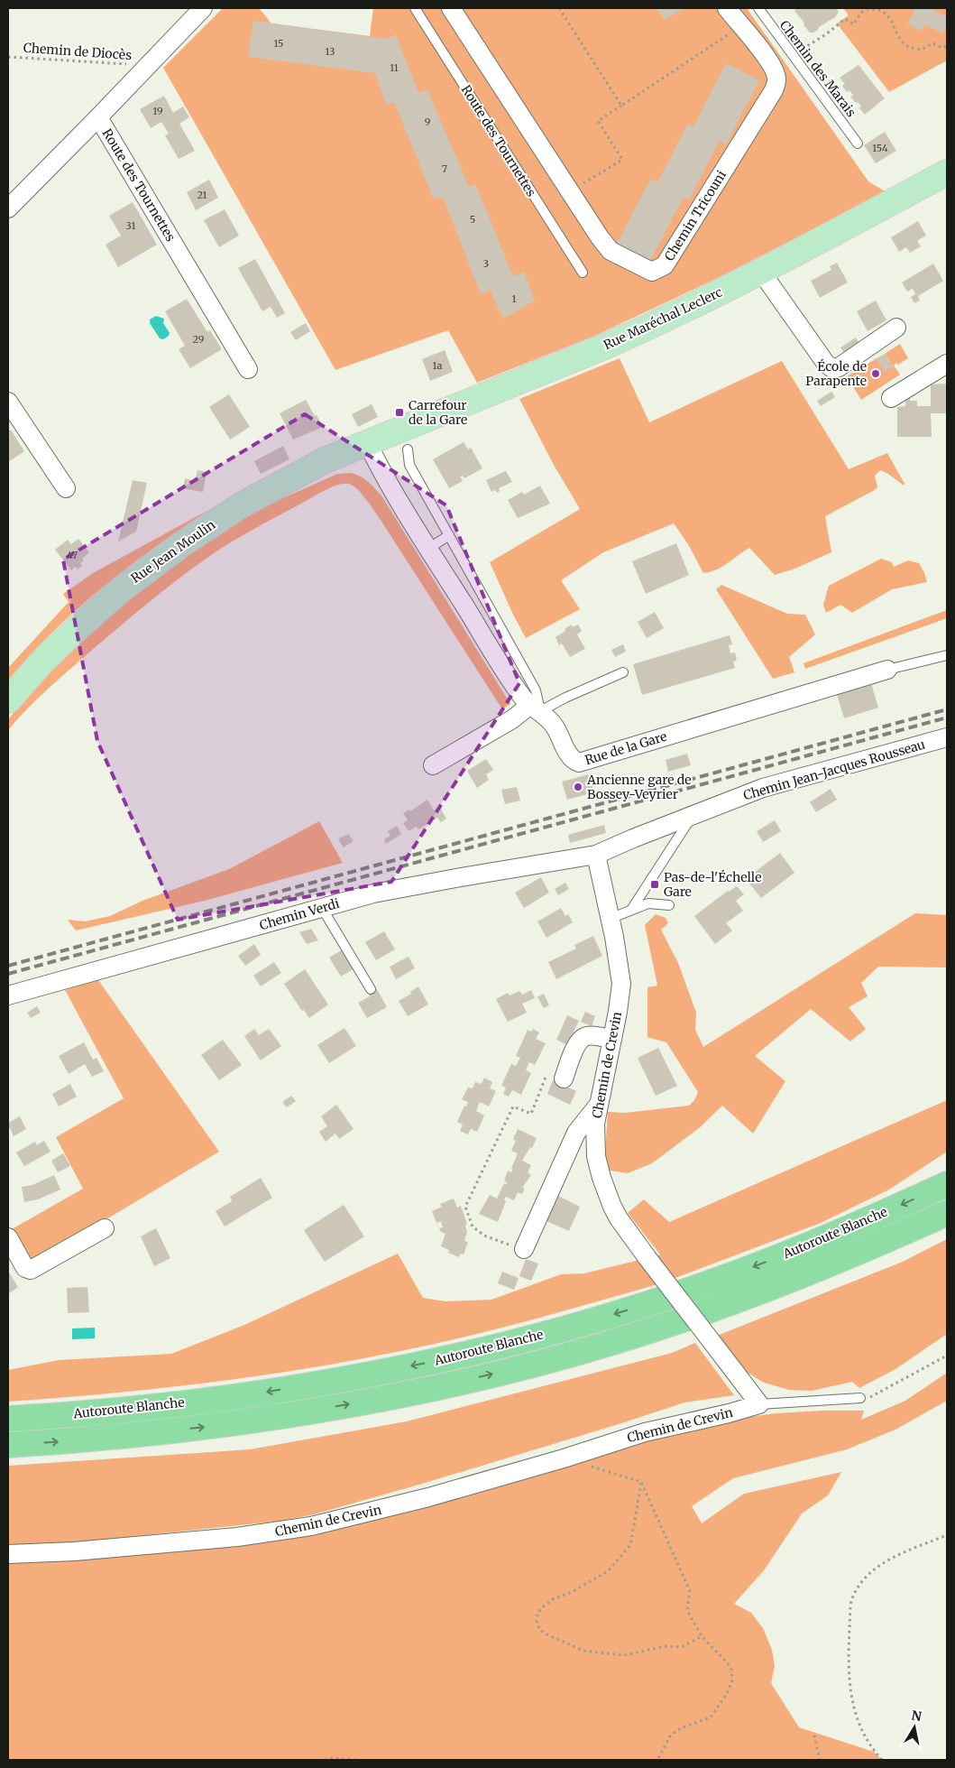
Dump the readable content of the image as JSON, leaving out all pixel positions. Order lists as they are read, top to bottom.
{
  "streets": {
    "highway": ["Autoroute Blanche"],
    "main road": ["Rue Maréchal Leclerc", "Rue Jean Moulin"],
    "street": [
      "Route des Tournettes",
      "Chemin Tricouni",
      "Rue de la Gare",
      "Chemin Jean-Jacques Rousseau",
      "Chemin Verdi",
      "Chemin de Crevin"
    ],
    "lane": ["Chemin des Marais"],
    "path": ["Chemin de Diocès"]
  },
  "crossings": [
    ["Chemin de Diocès", "Route des Tournettes"],
    ["Rue Maréchal Leclerc", "Rue Jean Moulin"],
    ["Rue Maréchal Leclerc", "Rue de la Gare"],
    ["Rue Jean Moulin", "Rue de la Gare"],
    ["Chemin Jean-Jacques Rousseau", "Chemin Verdi"],
    ["Chemin Jean-Jacques Rousseau", "Chemin de Crevin"],
    ["Chemin Verdi", "Chemin de Crevin"]
  ],
  "places": {
    "other": ["École de Parapente", "Ancienne gare de Bossey-Veyrier"],
    "transit": ["Carrefour de la Gare", "Pas-de-l'Échelle Gare"]
  },
  "house_numbers": [
    "15",
    "13",
    "11",
    "19",
    "9",
    "154",
    "7",
    "21",
    "5",
    "31",
    "3",
    "1",
    "29",
    "1a",
    "47"
  ],
  "north": "top"
}
